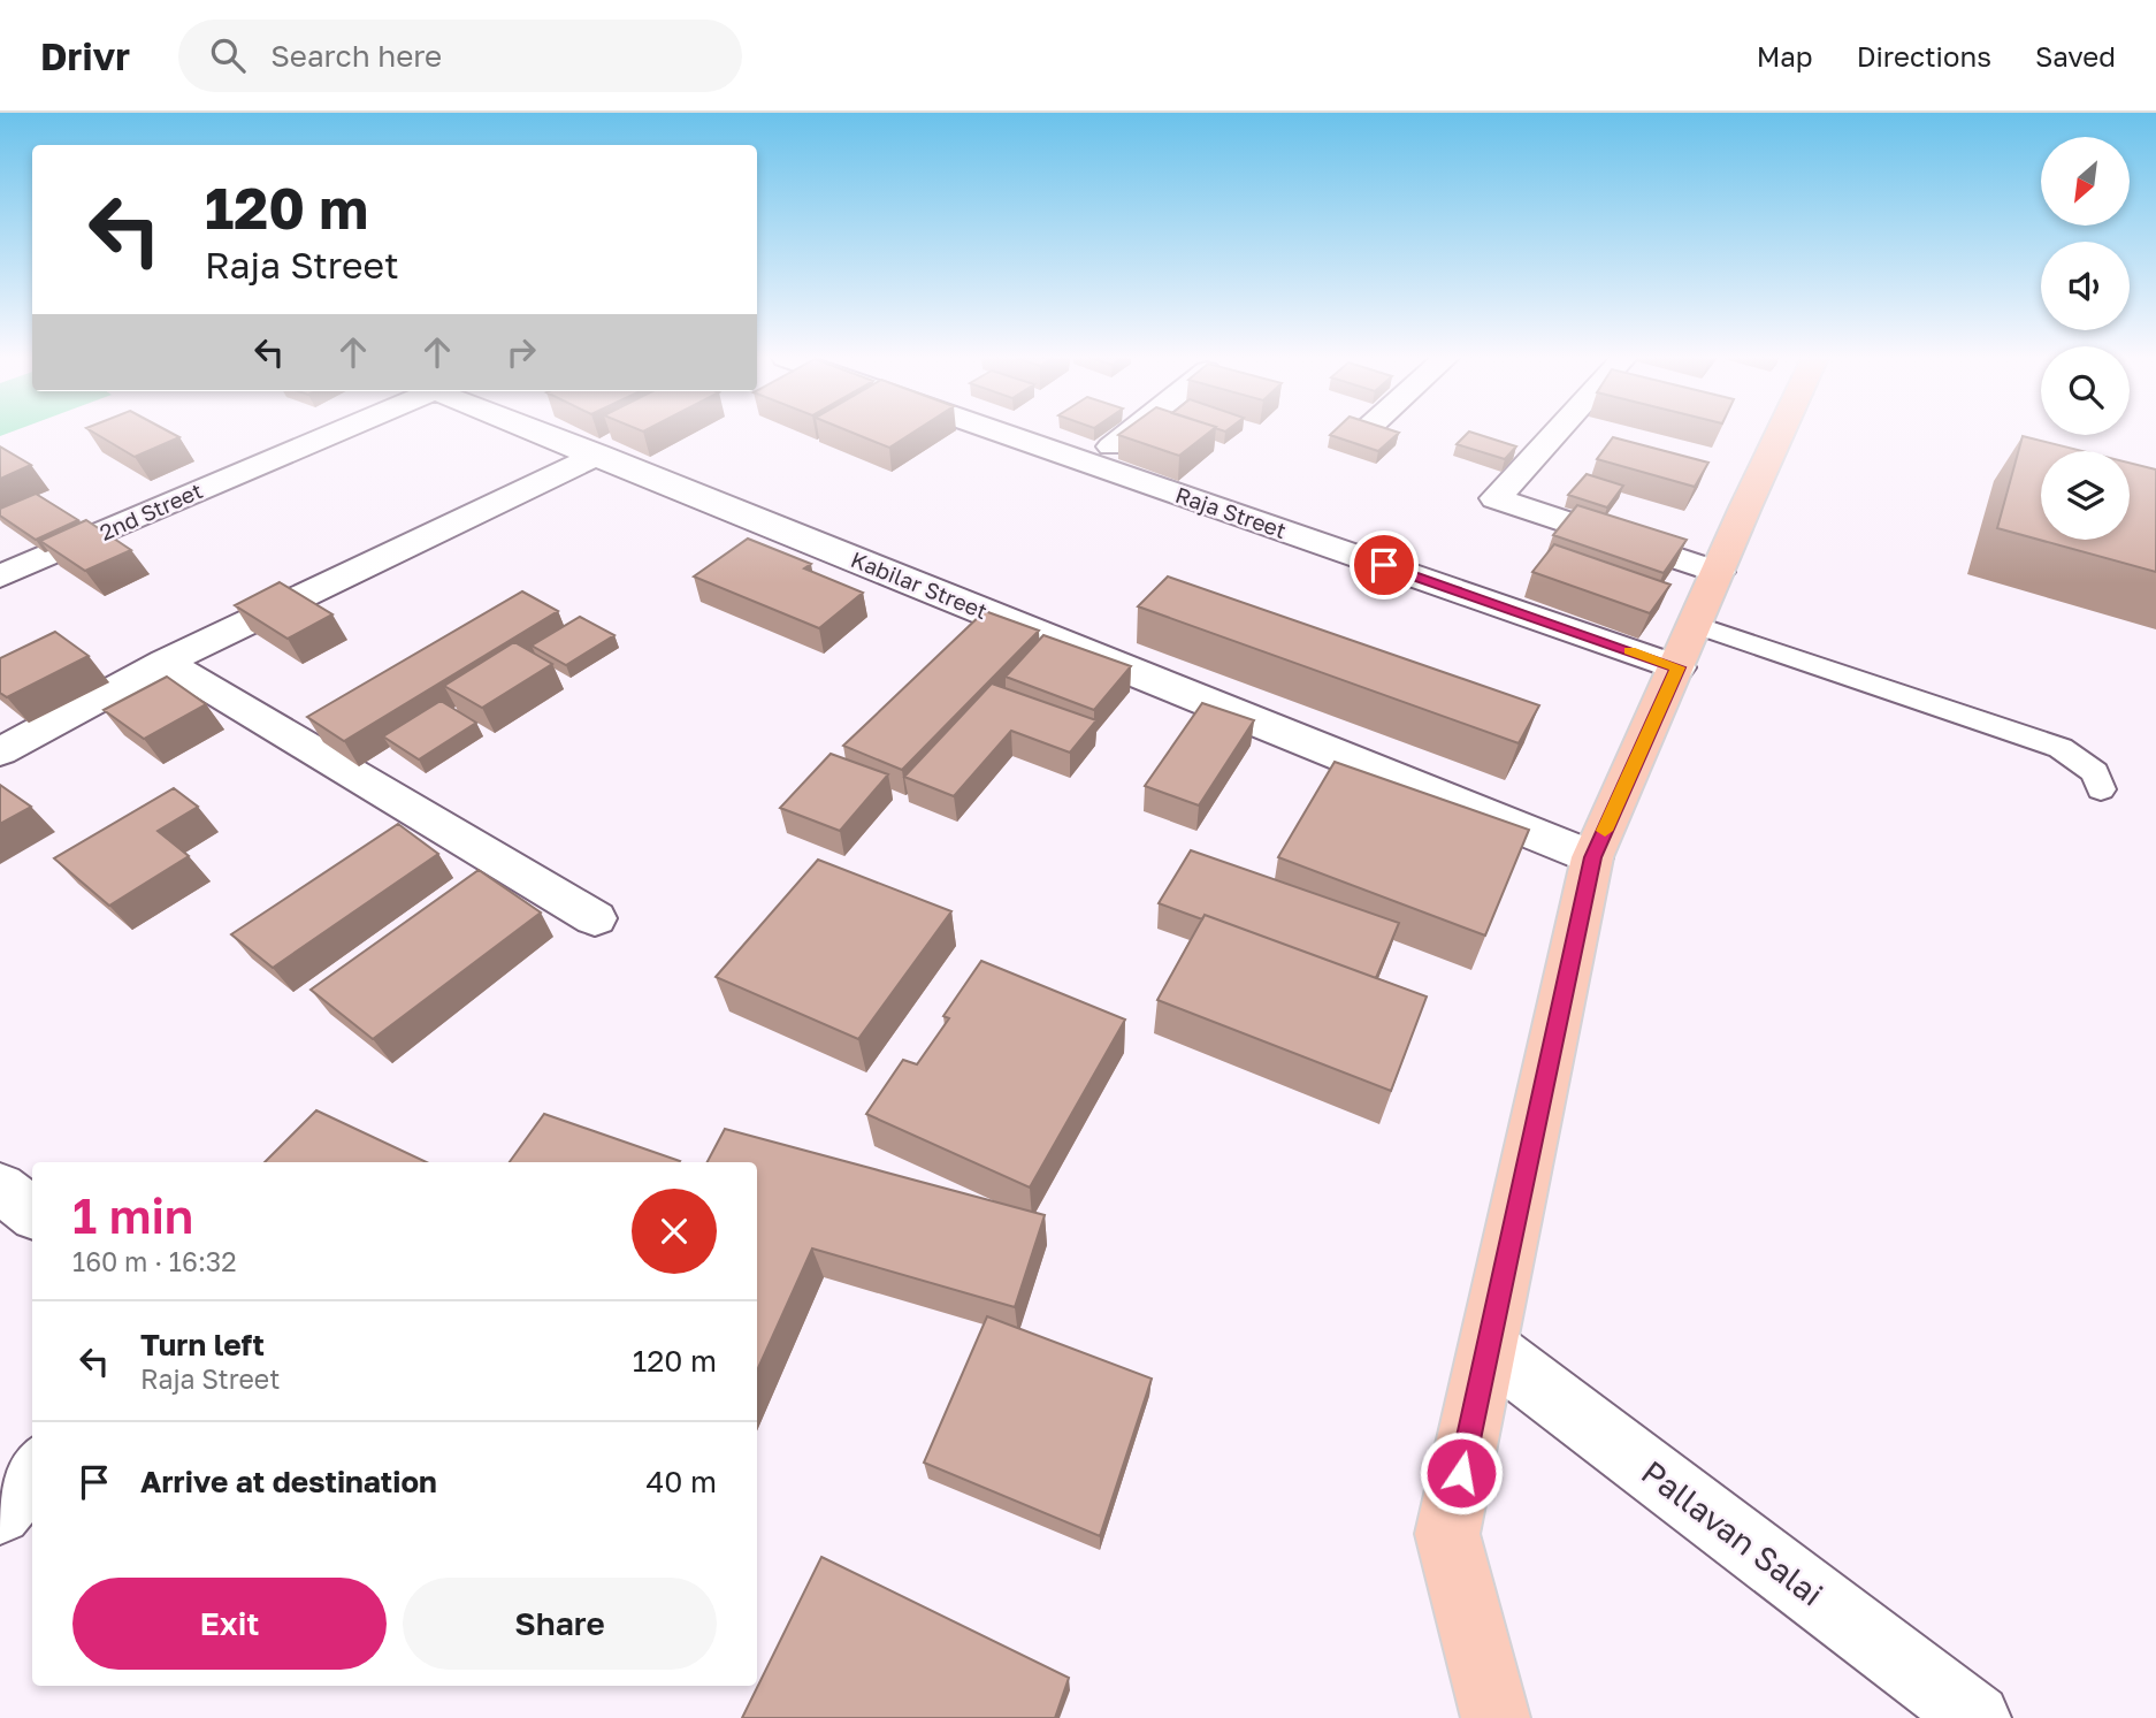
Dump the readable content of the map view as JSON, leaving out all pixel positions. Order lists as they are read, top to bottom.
{
  "streets": {
    "street": [
      "2nd Street",
      "Raja Street",
      "Kabilar Street",
      "Pallavan Salai"
    ]
  },
  "north": "bottom left",
  "page": {
    "header": "Drivr",
    "search": "Search here",
    "nav": ["Map", "Directions", "Saved"],
    "turn": ["120 m", "Raja Street"],
    "heading": ["1 min", "160 m · 16:32"],
    "list": [
      {
        "name": "Turn left",
        "note": "Raja Street",
        "value": "120 m"
      },
      {
        "name": "Arrive at destination",
        "value": "40 m"
      }
    ],
    "buttons": ["Exit", "Share"]
  }
}
